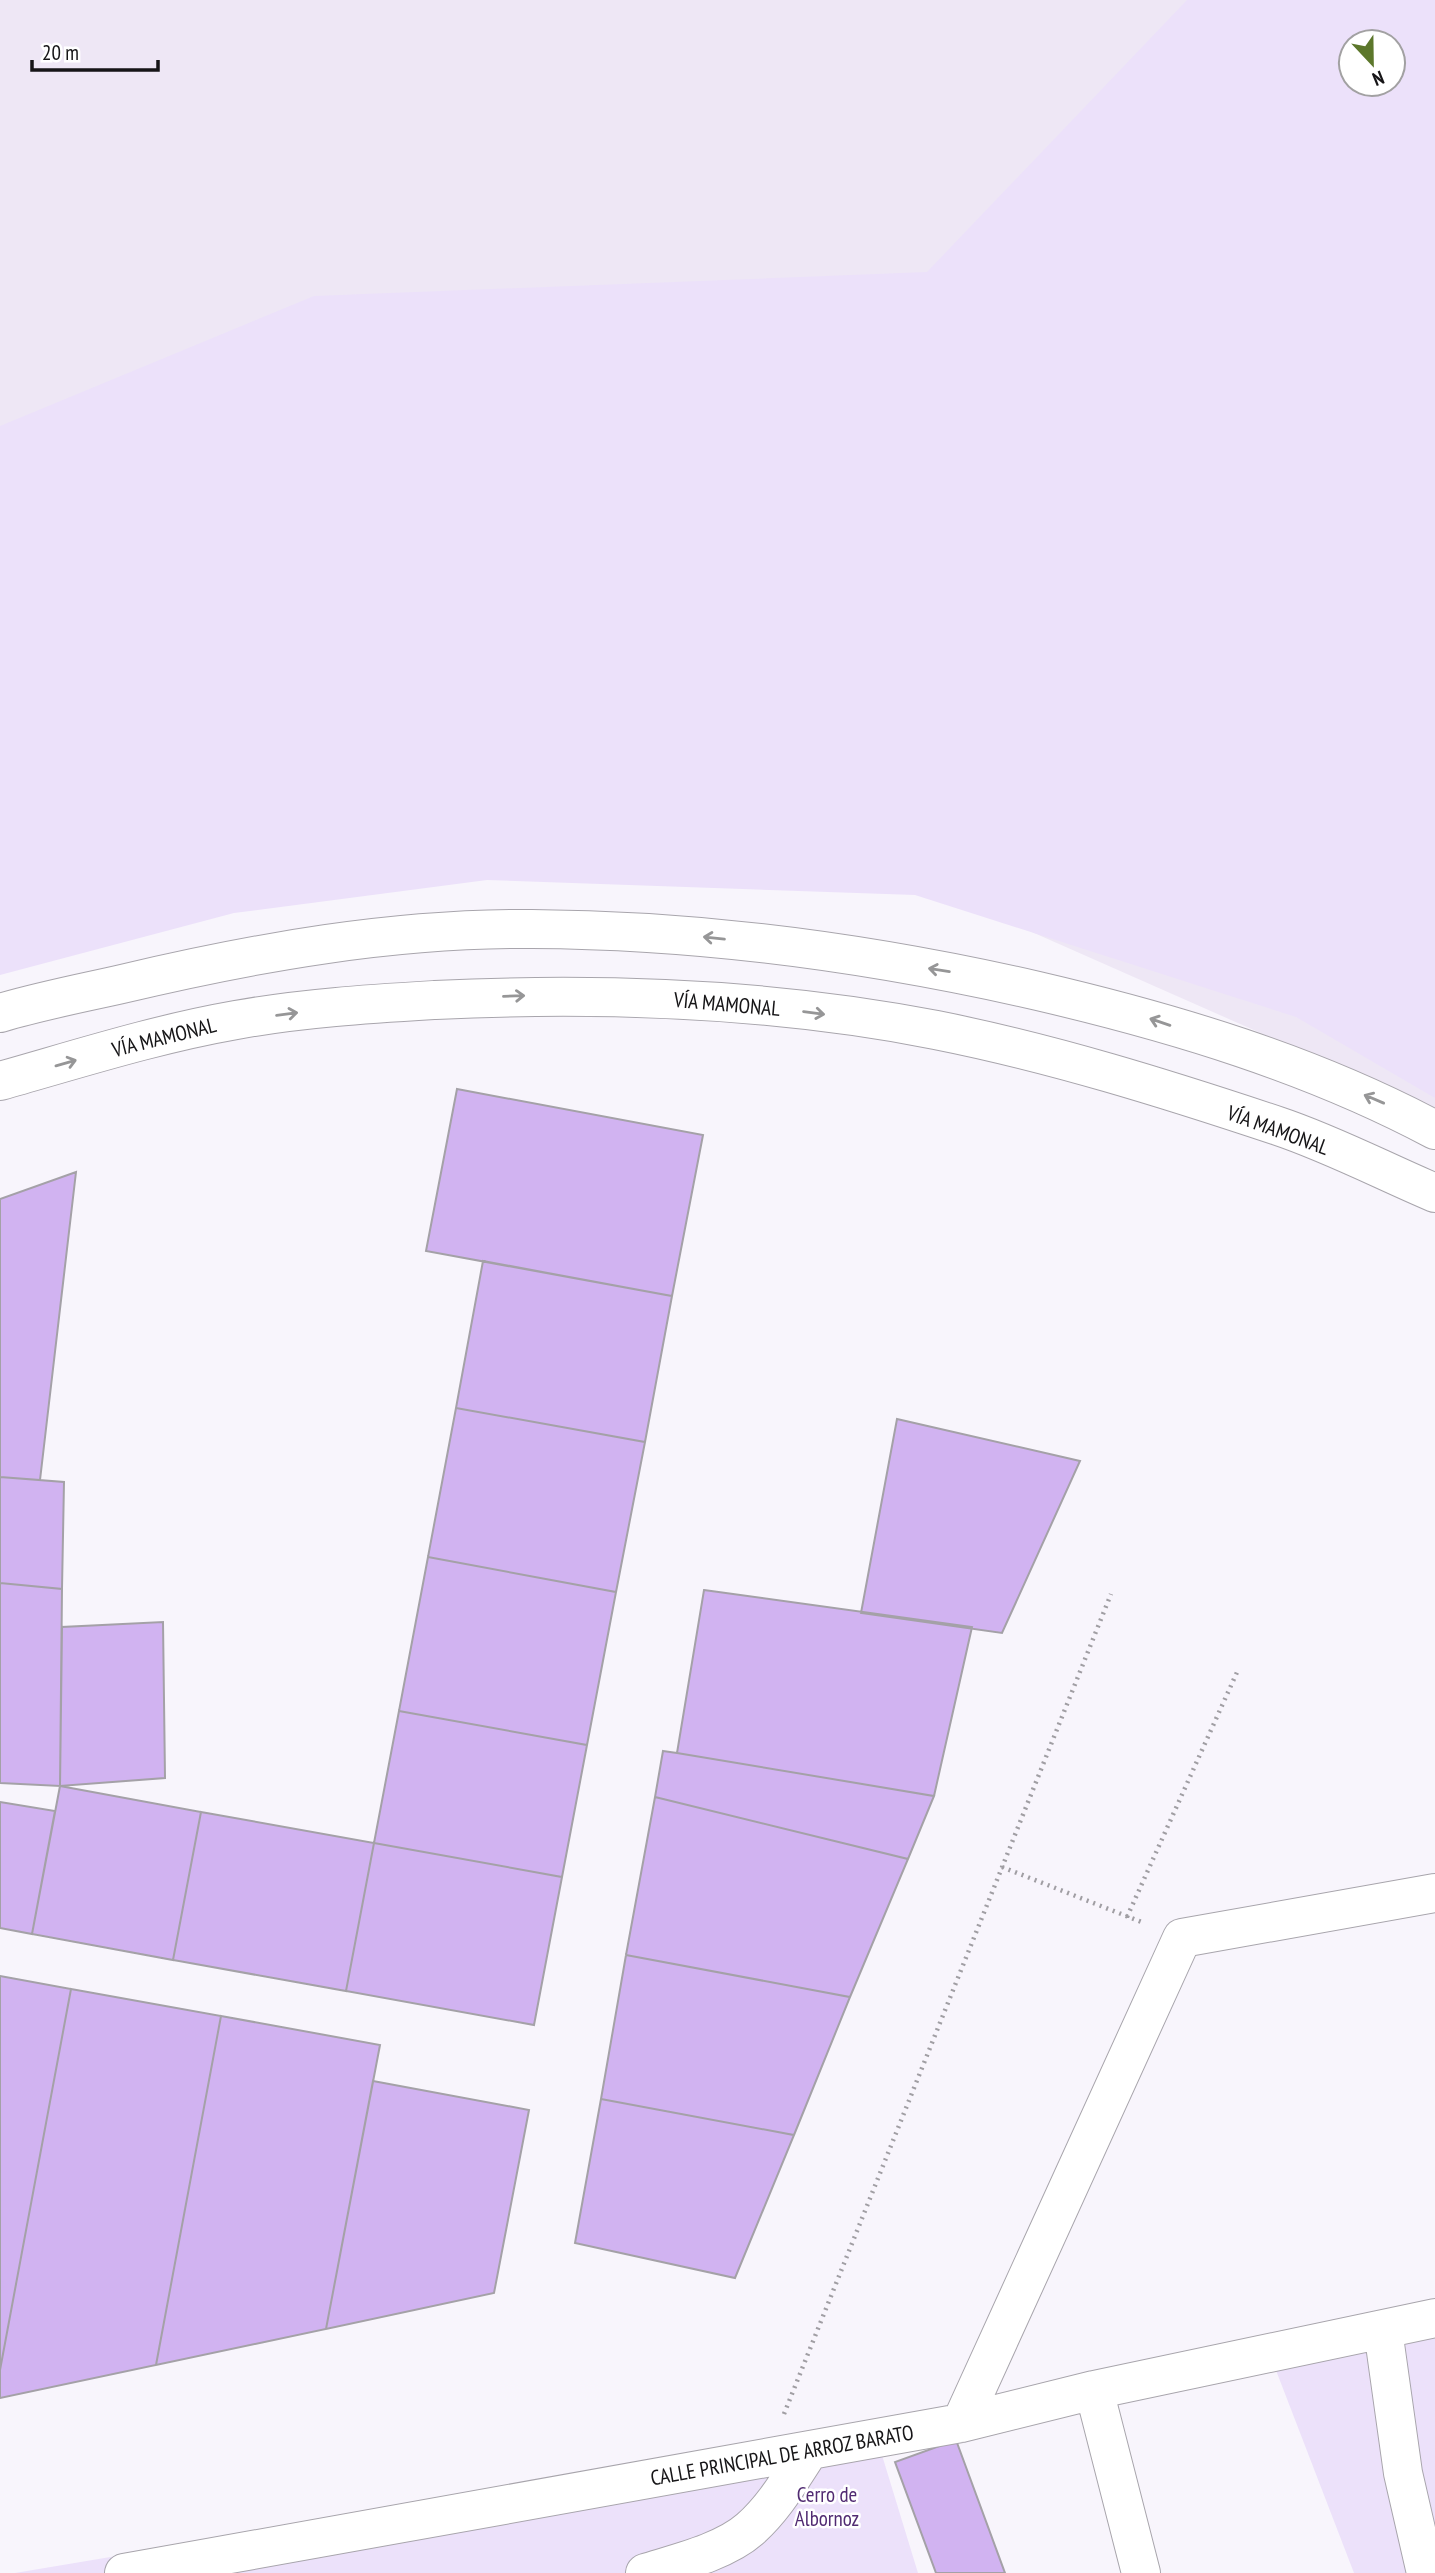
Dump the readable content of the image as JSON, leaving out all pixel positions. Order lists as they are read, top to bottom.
{
  "streets": {
    "main road": ["VÍA MAMONAL", "CALLE PRINCIPAL DE ARROZ BARATO"]
  },
  "parks": ["Cerro de Albornoz"],
  "scale_bar": "20 m",
  "north": "bottom"
}
